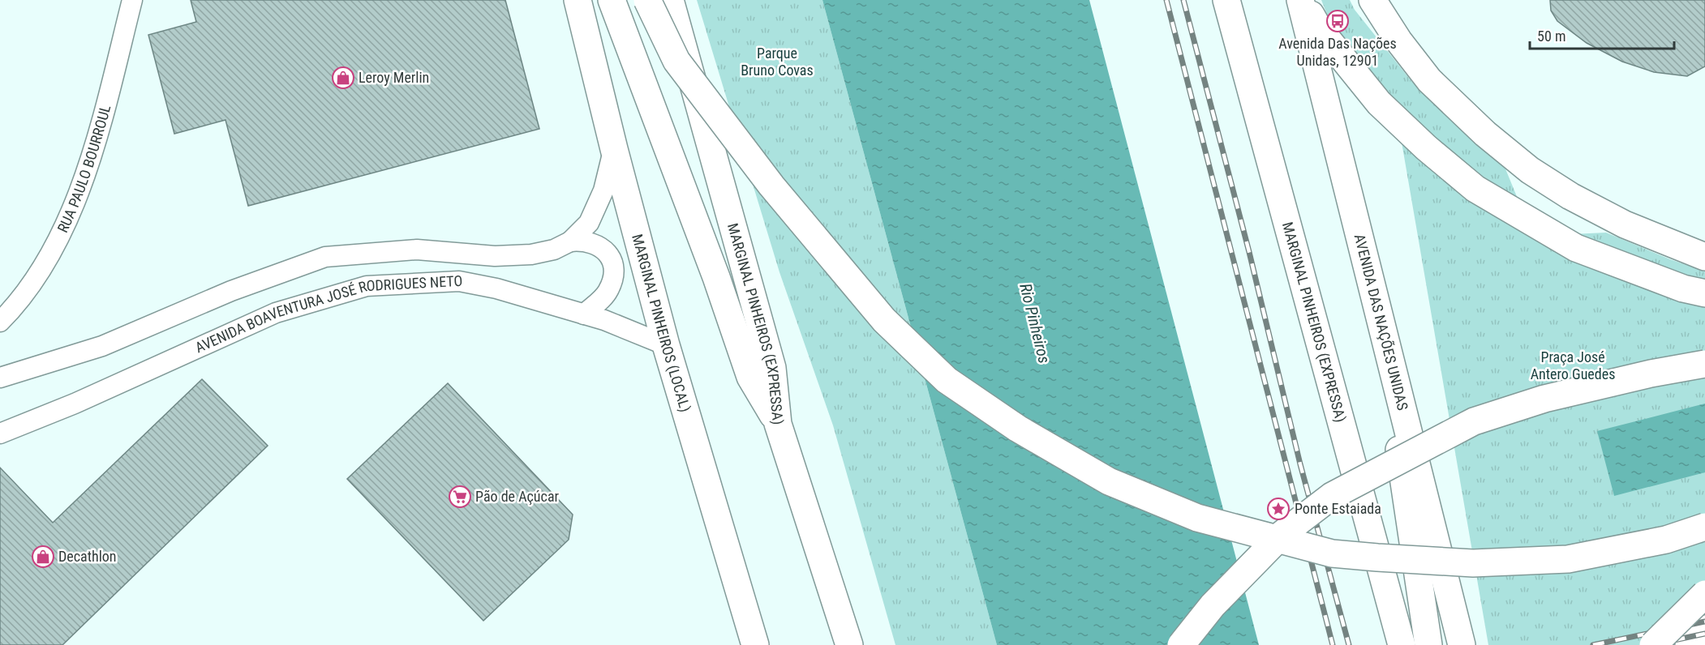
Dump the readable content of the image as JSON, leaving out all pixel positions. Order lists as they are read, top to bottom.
{
  "streets": {
    "highway": ["MARGINAL PINHEIROS (EXPRESSA)", "AVENIDA DAS NAÇÕES UNIDAS", "MARGINAL PINHEIROS (LOCAL)"],
    "street": ["RUA PAULO BOURROUL", "AVENIDA BOAVENTURA JOSÉ RODRIGUES NETO"]
  },
  "crossings": [
    ["AVENIDA BOAVENTURA JOSÉ RODRIGUES NETO", "MARGINAL PINHEIROS (LOCAL)"]
  ],
  "water": ["Rio Pinheiros"],
  "parks": ["Parque Bruno Covas", "Praça José Antero Guedes"],
  "places": {
    "bus stop": ["Avenida Das Nações Unidas, 12901"],
    "shop": ["Leroy Merlin", "Decathlon"],
    "supermarket": ["Pão de Açúcar"],
    "place": ["Ponte Estaiada"]
  },
  "scale_bar": "50 m"
}
